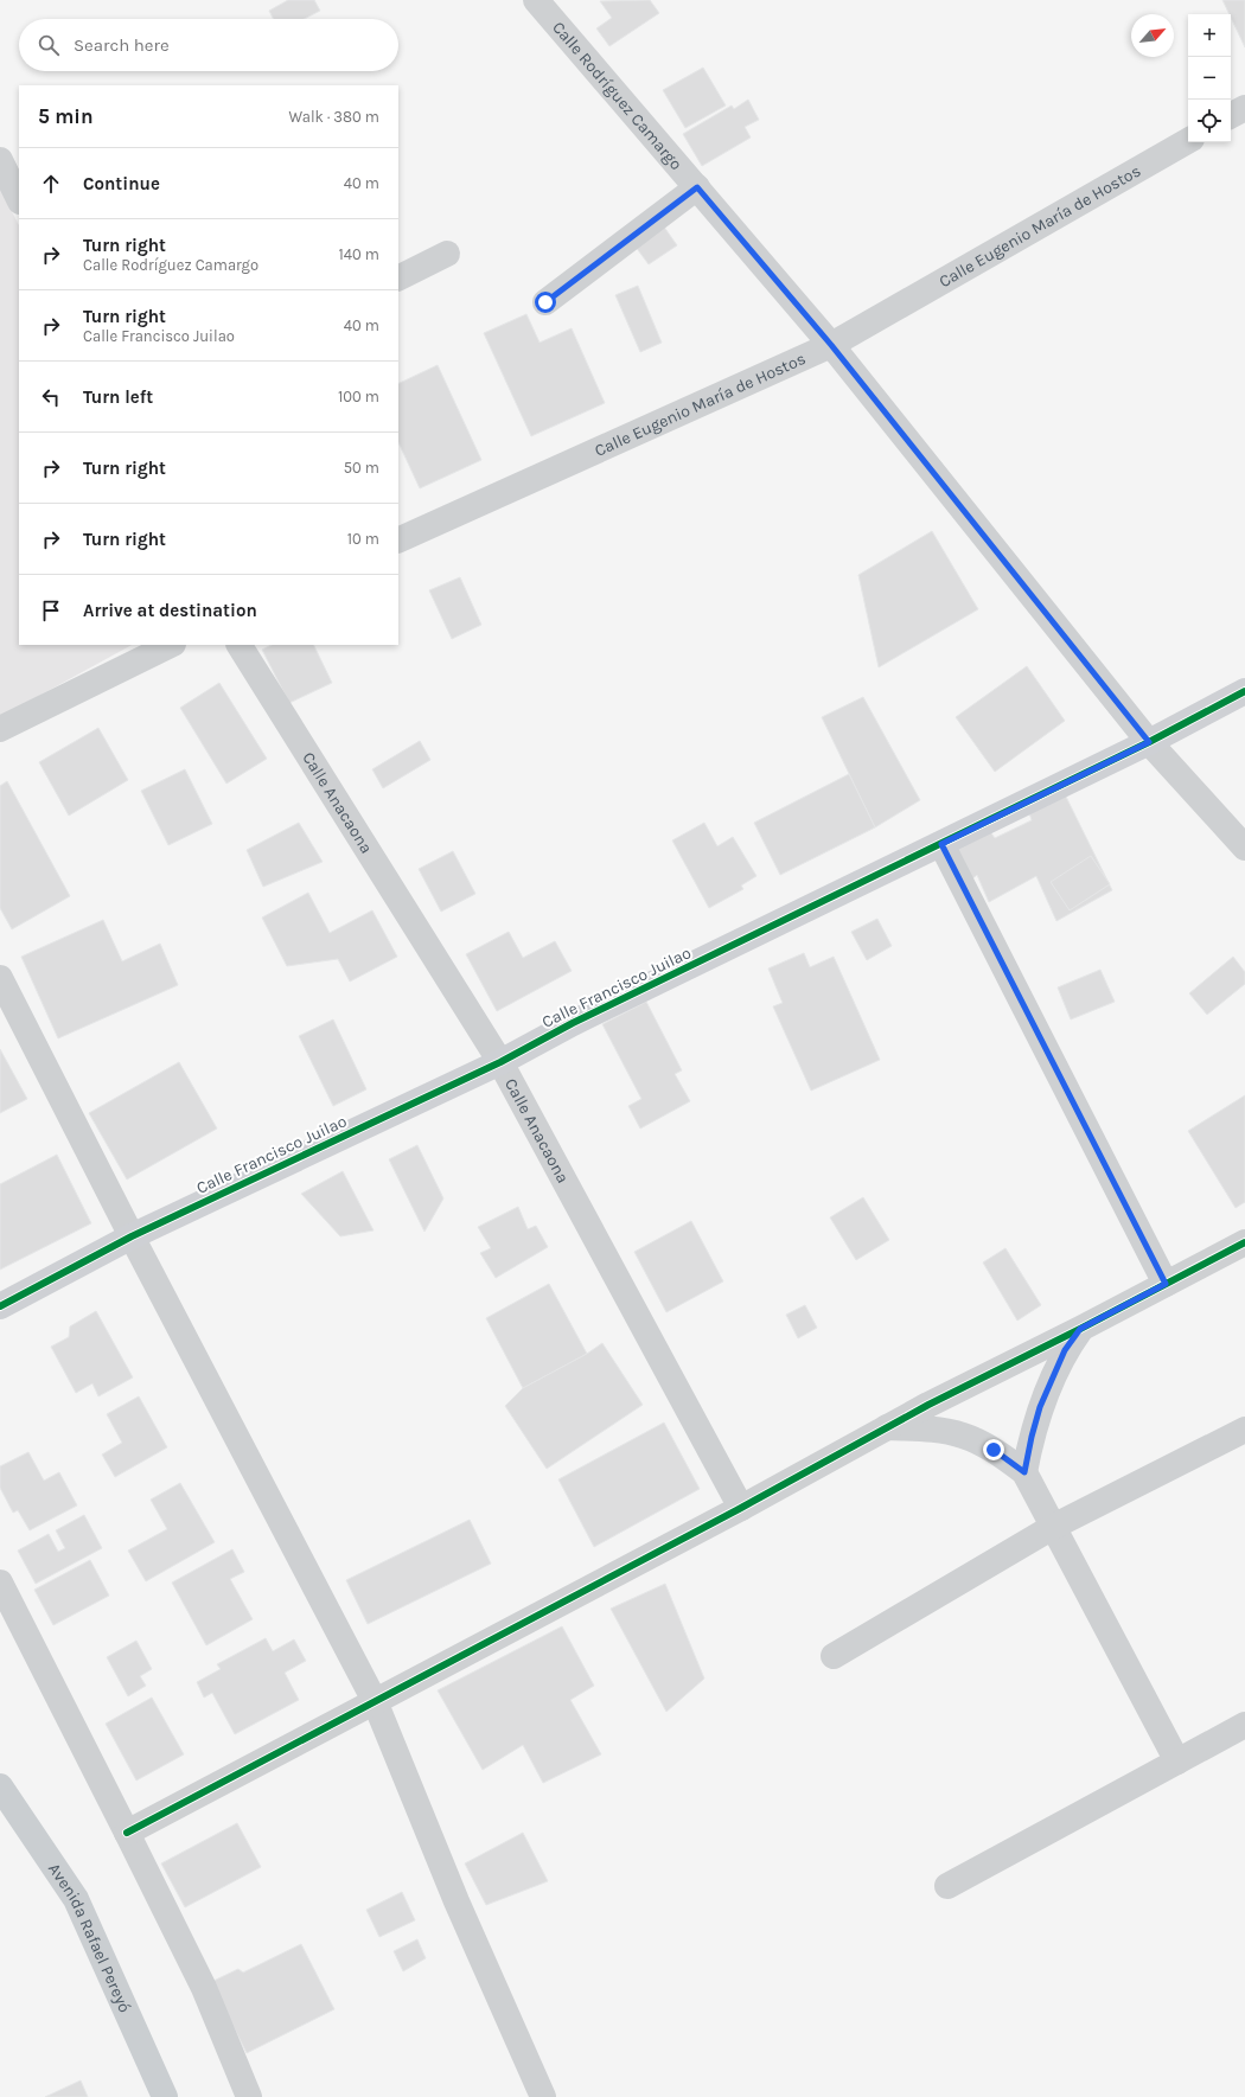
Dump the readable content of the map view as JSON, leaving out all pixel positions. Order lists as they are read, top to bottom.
{
  "streets": {
    "main road": ["Avenida Rafael Pereyó"],
    "street": [
      "Calle Rodríguez Camargo",
      "Calle Eugenio María de Hostos",
      "Calle Anacaona",
      "Calle Francisco Juilao"
    ]
  },
  "crossings": [
    ["Calle Rodríguez Camargo", "Calle Eugenio María de Hostos"],
    ["Calle Rodríguez Camargo", "Calle Francisco Juilao"],
    ["Calle Anacaona", "Calle Francisco Juilao"]
  ],
  "north": "top right",
  "page": {
    "map_buttons": ["+", "−"],
    "search": "Search here",
    "heading": ["5 min", "Walk · 380 m"],
    "list": [
      ["Continue", "40 m"],
      ["Turn right", "Calle Rodríguez Camargo", "140 m"],
      ["Turn right", "Calle Francisco Juilao", "40 m"],
      ["Turn left", "100 m"],
      ["Turn right", "50 m"],
      ["Turn right", "10 m"],
      "Arrive at destination"
    ]
  }
}
